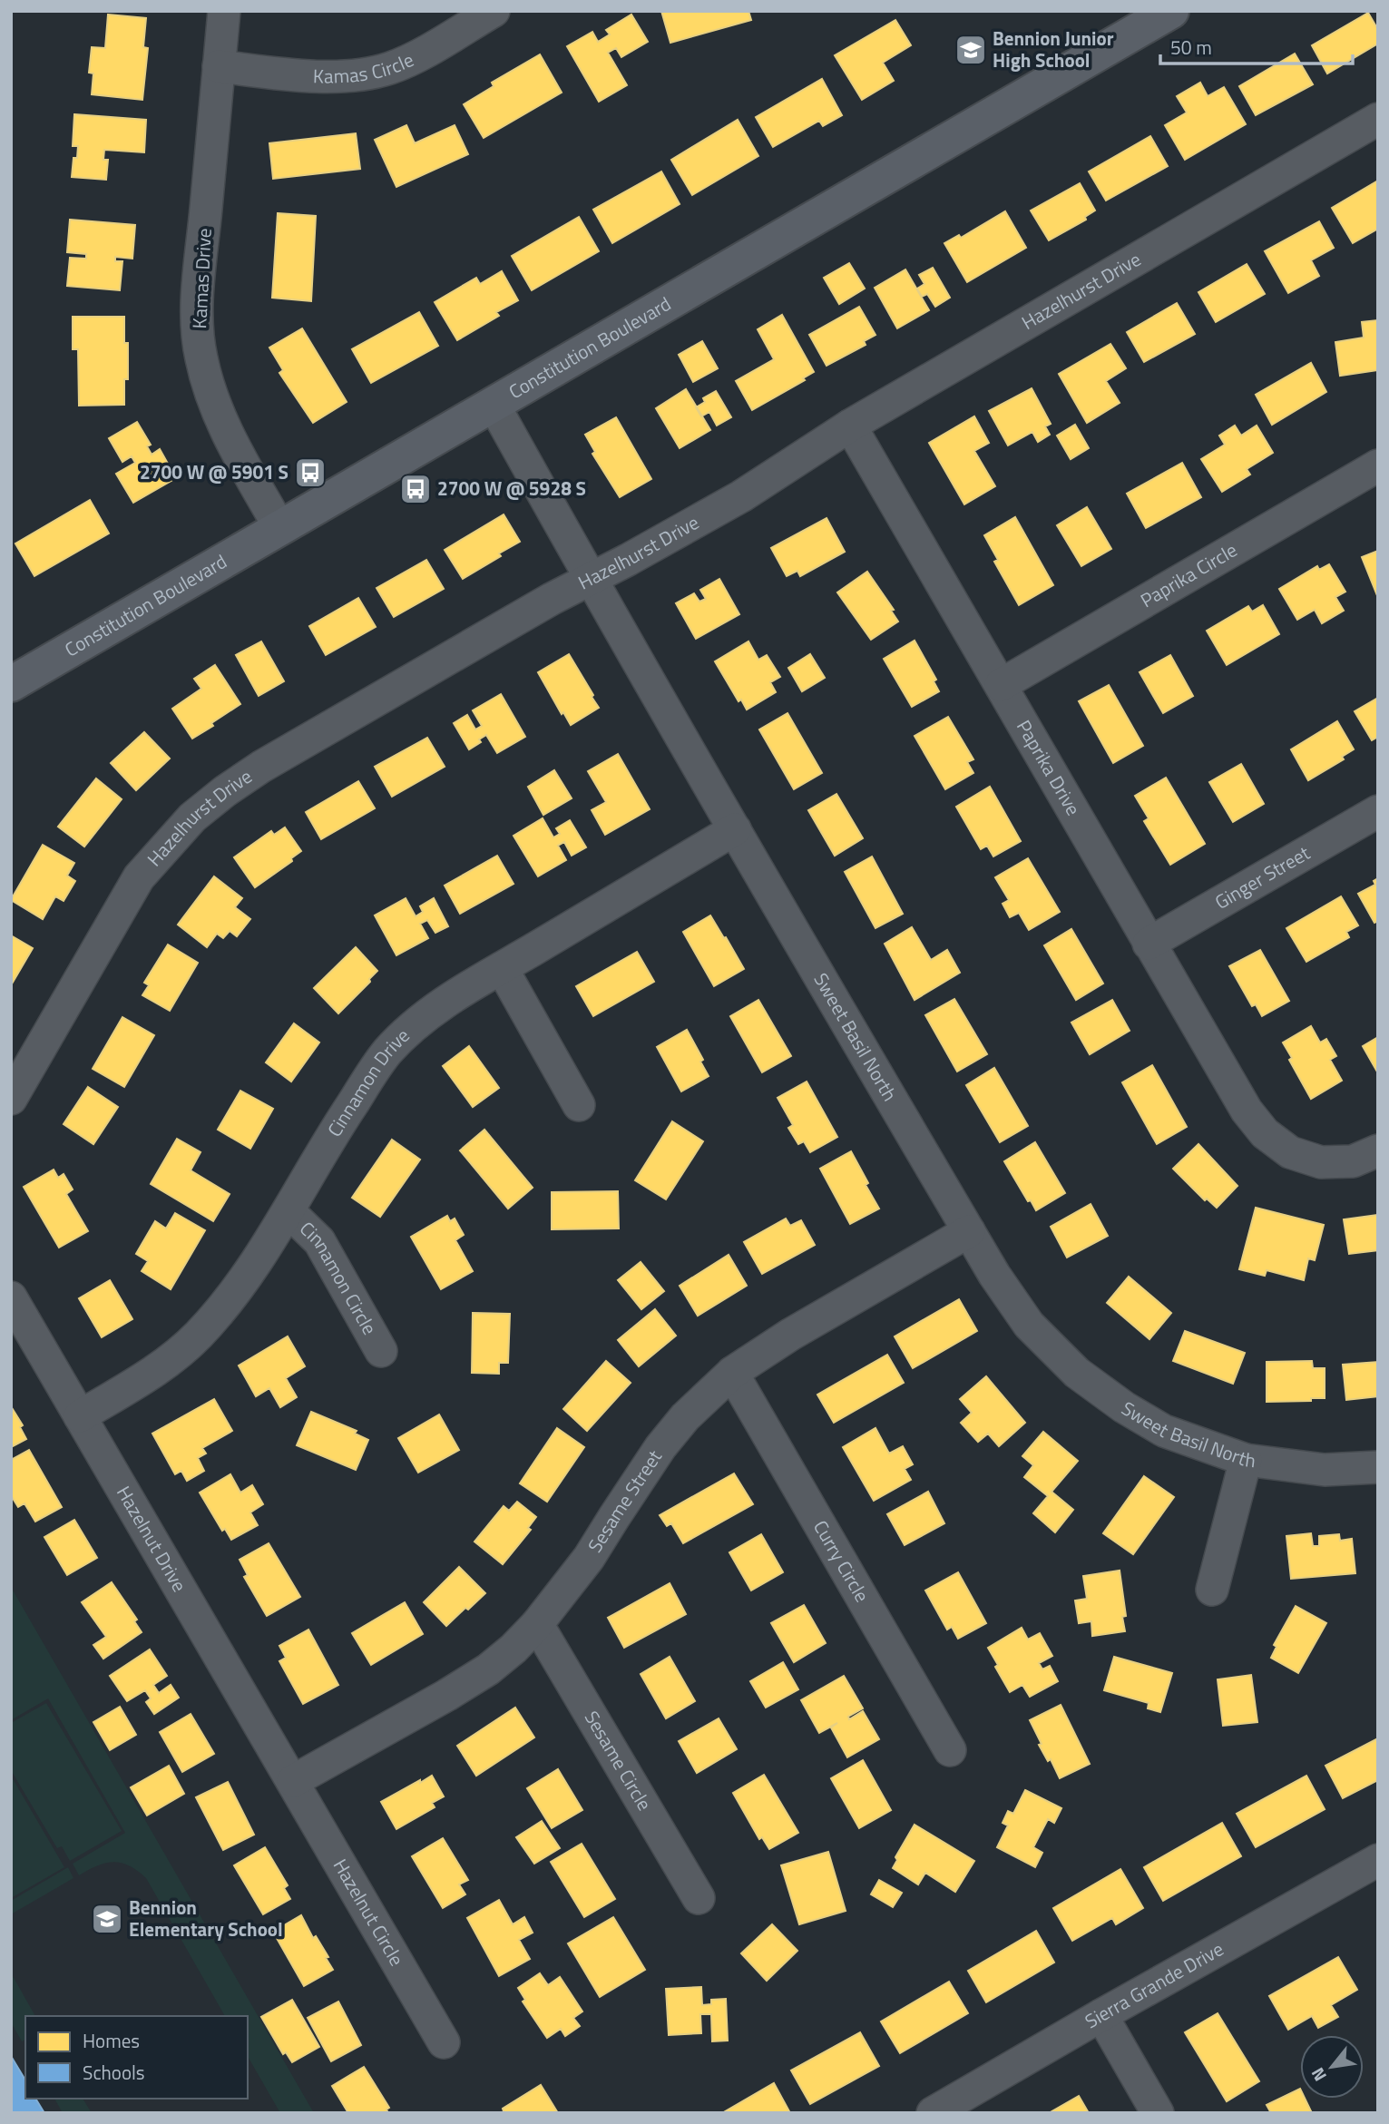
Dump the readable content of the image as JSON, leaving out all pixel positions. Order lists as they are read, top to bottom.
{
  "streets": {
    "main road": ["Constitution Boulevard"],
    "street": [
      "Kamas Circle",
      "Kamas Drive",
      "Hazelhurst Drive",
      "Paprika Circle",
      "Paprika Drive",
      "Ginger Street",
      "Sweet Basil North",
      "Cinnamon Drive",
      "Cinnamon Circle",
      "Sesame Street",
      "Hazelnut Drive",
      "Curry Circle",
      "Sesame Circle",
      "Hazelnut Circle",
      "Sierra Grande Drive"
    ]
  },
  "crossings": [
    ["Kamas Circle", "Kamas Drive"],
    ["Kamas Drive", "Constitution Boulevard"],
    ["Hazelhurst Drive", "Paprika Drive"],
    ["Hazelhurst Drive", "Sweet Basil North"],
    ["Constitution Boulevard", "Sweet Basil North"],
    ["Paprika Circle", "Paprika Drive"],
    ["Paprika Drive", "Ginger Street"],
    ["Sweet Basil North", "Cinnamon Drive"],
    ["Sweet Basil North", "Sesame Street"],
    ["Cinnamon Drive", "Cinnamon Circle"],
    ["Cinnamon Drive", "Hazelnut Drive"],
    ["Sesame Street", "Hazelnut Drive"],
    ["Sesame Street", "Curry Circle"],
    ["Sesame Street", "Sesame Circle"],
    ["Sesame Street", "Hazelnut Circle"],
    ["Hazelnut Drive", "Hazelnut Circle"]
  ],
  "places": {
    "school or university": ["Bennion Junior High School", "Bennion Elementary School"],
    "bus stop": ["2700 W @ 5901 S", "2700 W @ 5928 S"]
  },
  "legend": ["Homes", "Schools"],
  "scale_bar": "50 m",
  "north": "bottom left"
}
